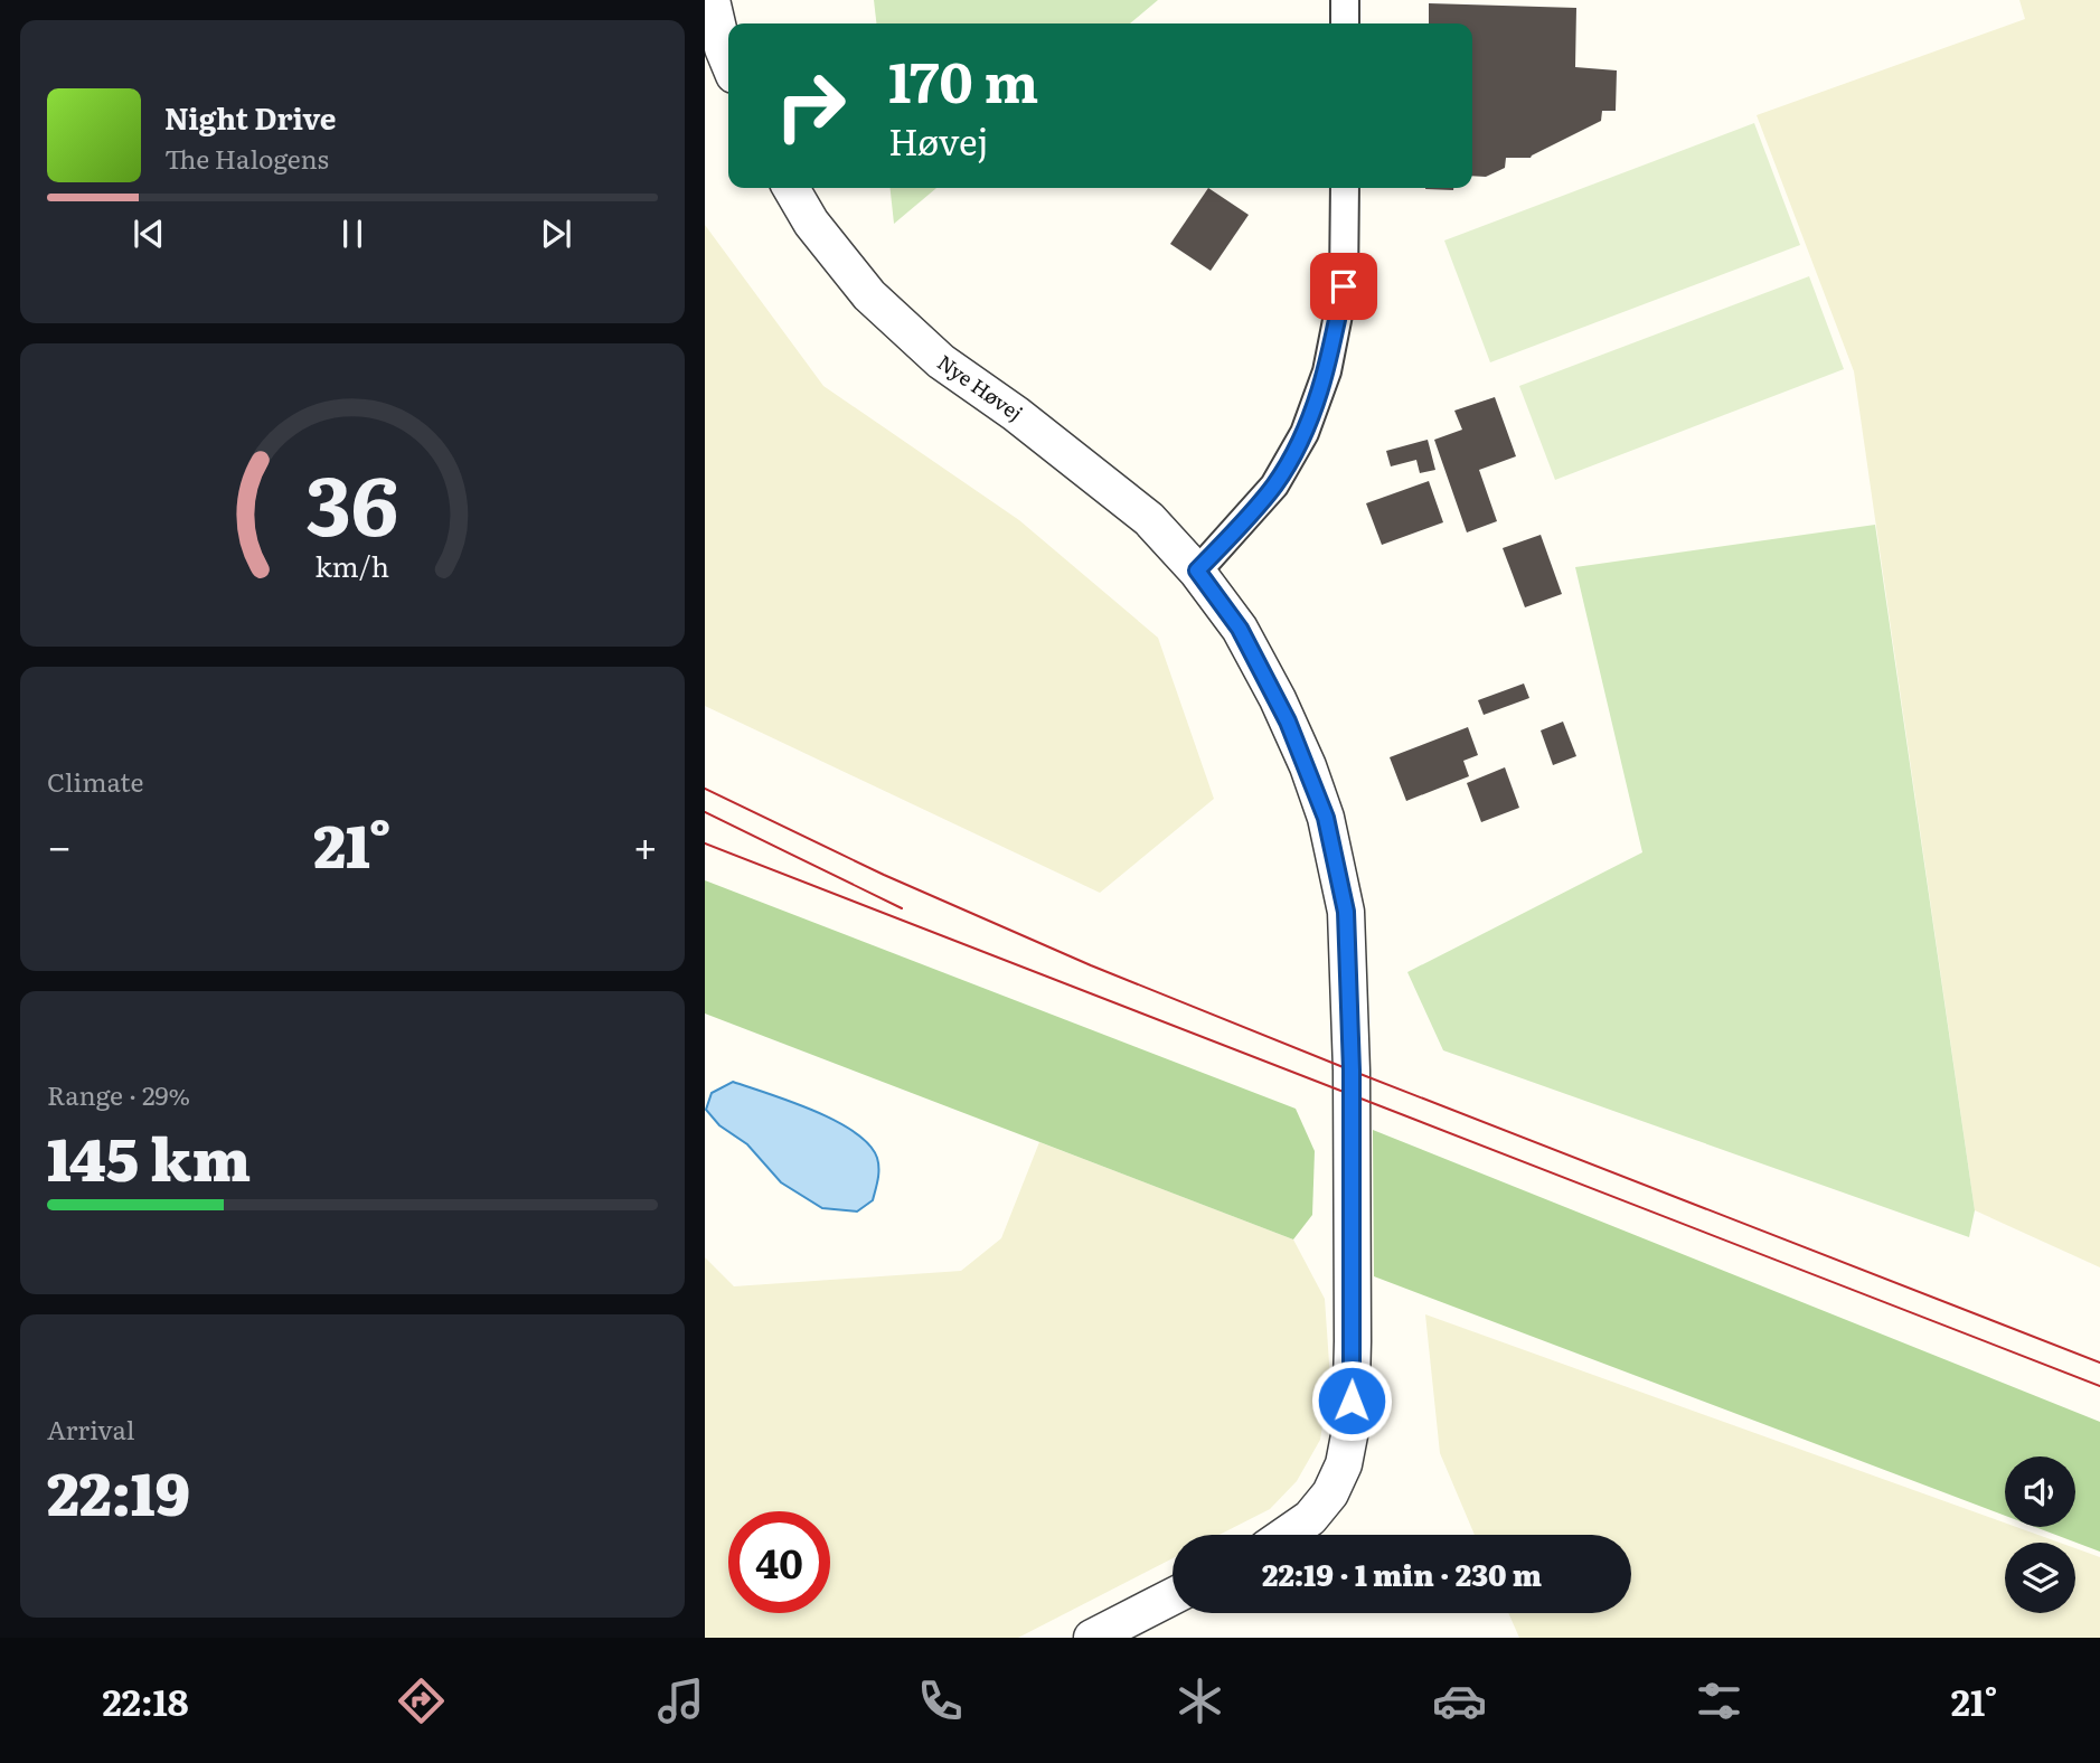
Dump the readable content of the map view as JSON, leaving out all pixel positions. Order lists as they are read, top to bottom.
{
  "streets": {
    "street": ["Nye Høvej"]
  },
  "page": {
    "turn": ["170 m", "Høvej"],
    "song": ["Night Drive", "The Halogens"],
    "tile": [
      "Climate",
      ["Range · 29%", "145 km"],
      ["Arrival", "22:19"]
    ],
    "heat": ["−", "21°", "+"],
    "limit": "40",
    "trip": "22:19 · 1 min · 230 m",
    "tabs": ["22:18", "21°"],
    "gauge": ["36", "km/h"]
  }
}
